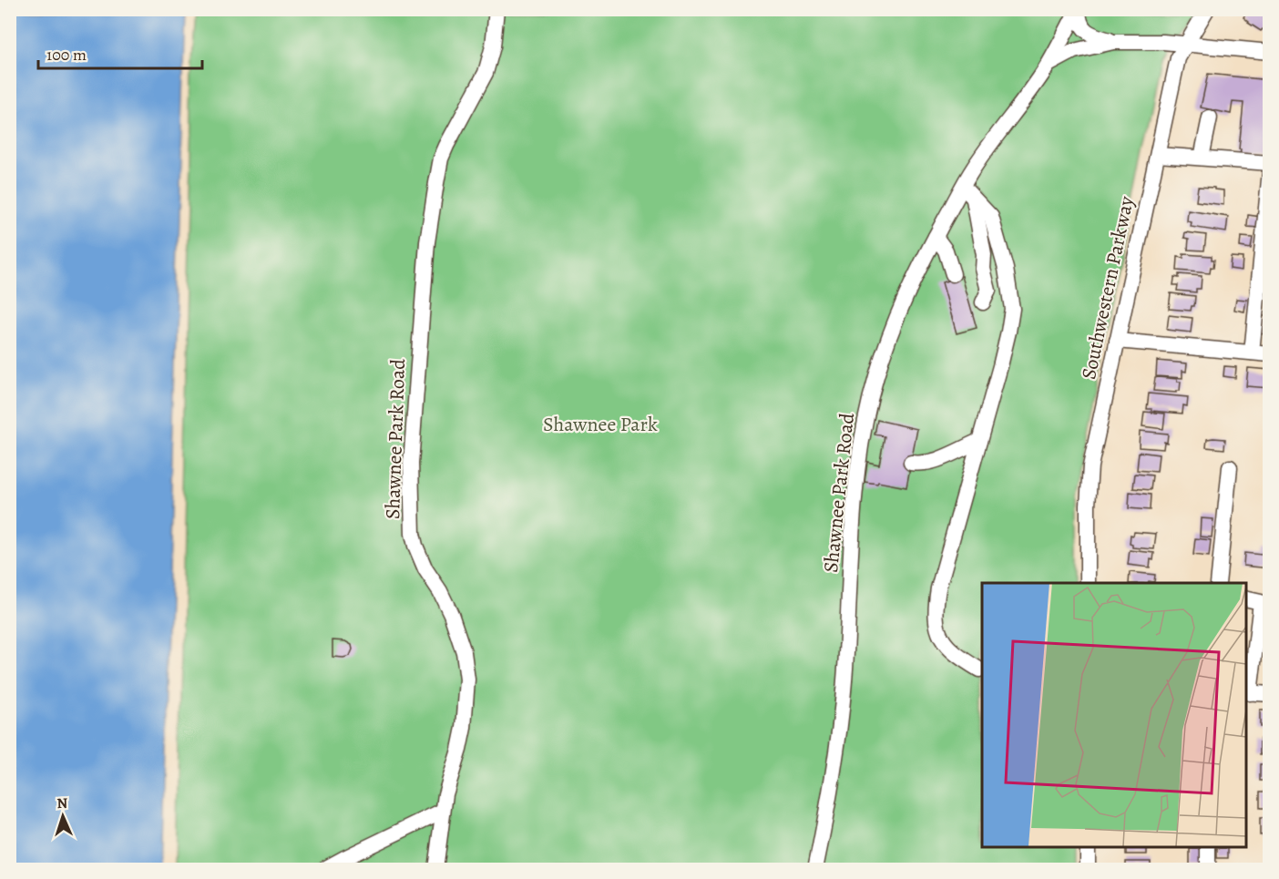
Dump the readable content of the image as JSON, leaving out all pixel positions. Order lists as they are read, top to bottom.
{
  "streets": {
    "street": ["Southwestern Parkway", "Shawnee Park Road"]
  },
  "parks": ["Shawnee Park"],
  "scale_bar": "100 m",
  "north": "top"
}
